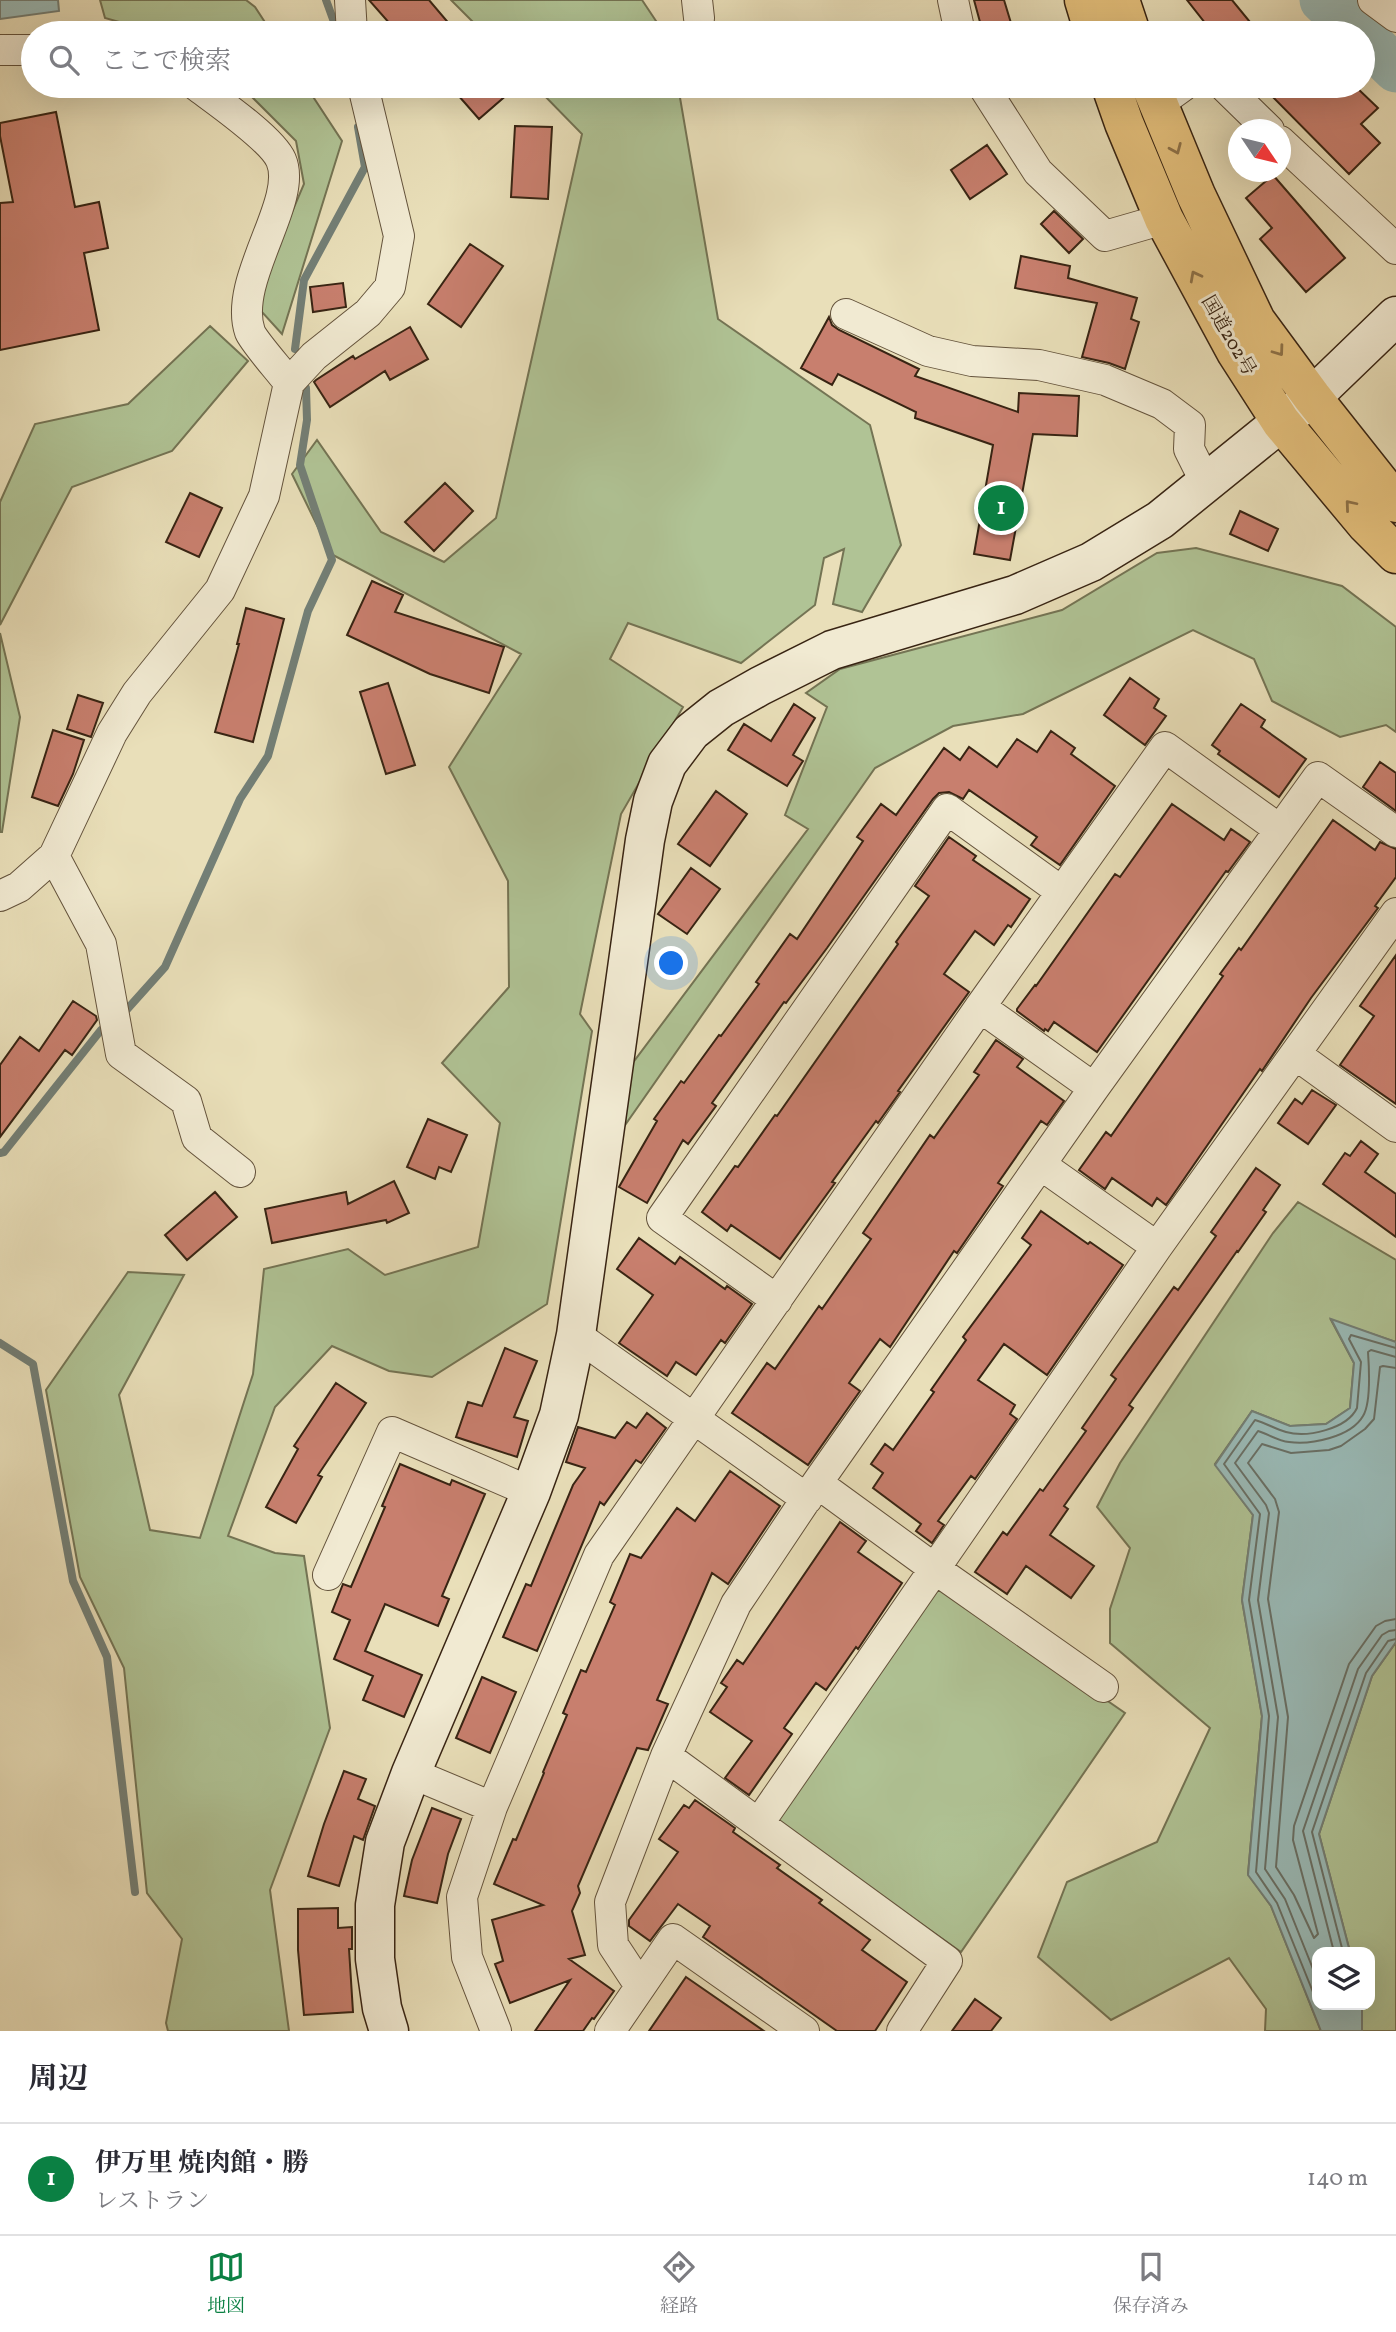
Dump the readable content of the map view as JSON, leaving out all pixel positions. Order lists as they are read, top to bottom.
{
  "streets": {
    "highway": ["国道202号"]
  },
  "north": "bottom right",
  "page": {
    "search": "ここで検索",
    "pins": "1",
    "heading": "周辺",
    "list": [
      {
        "mark": "1",
        "name": "伊万里 焼肉館・勝",
        "note": "レストラン",
        "value": "140 m"
      }
    ],
    "nav": ["地図", "経路", "保存済み"]
  }
}
